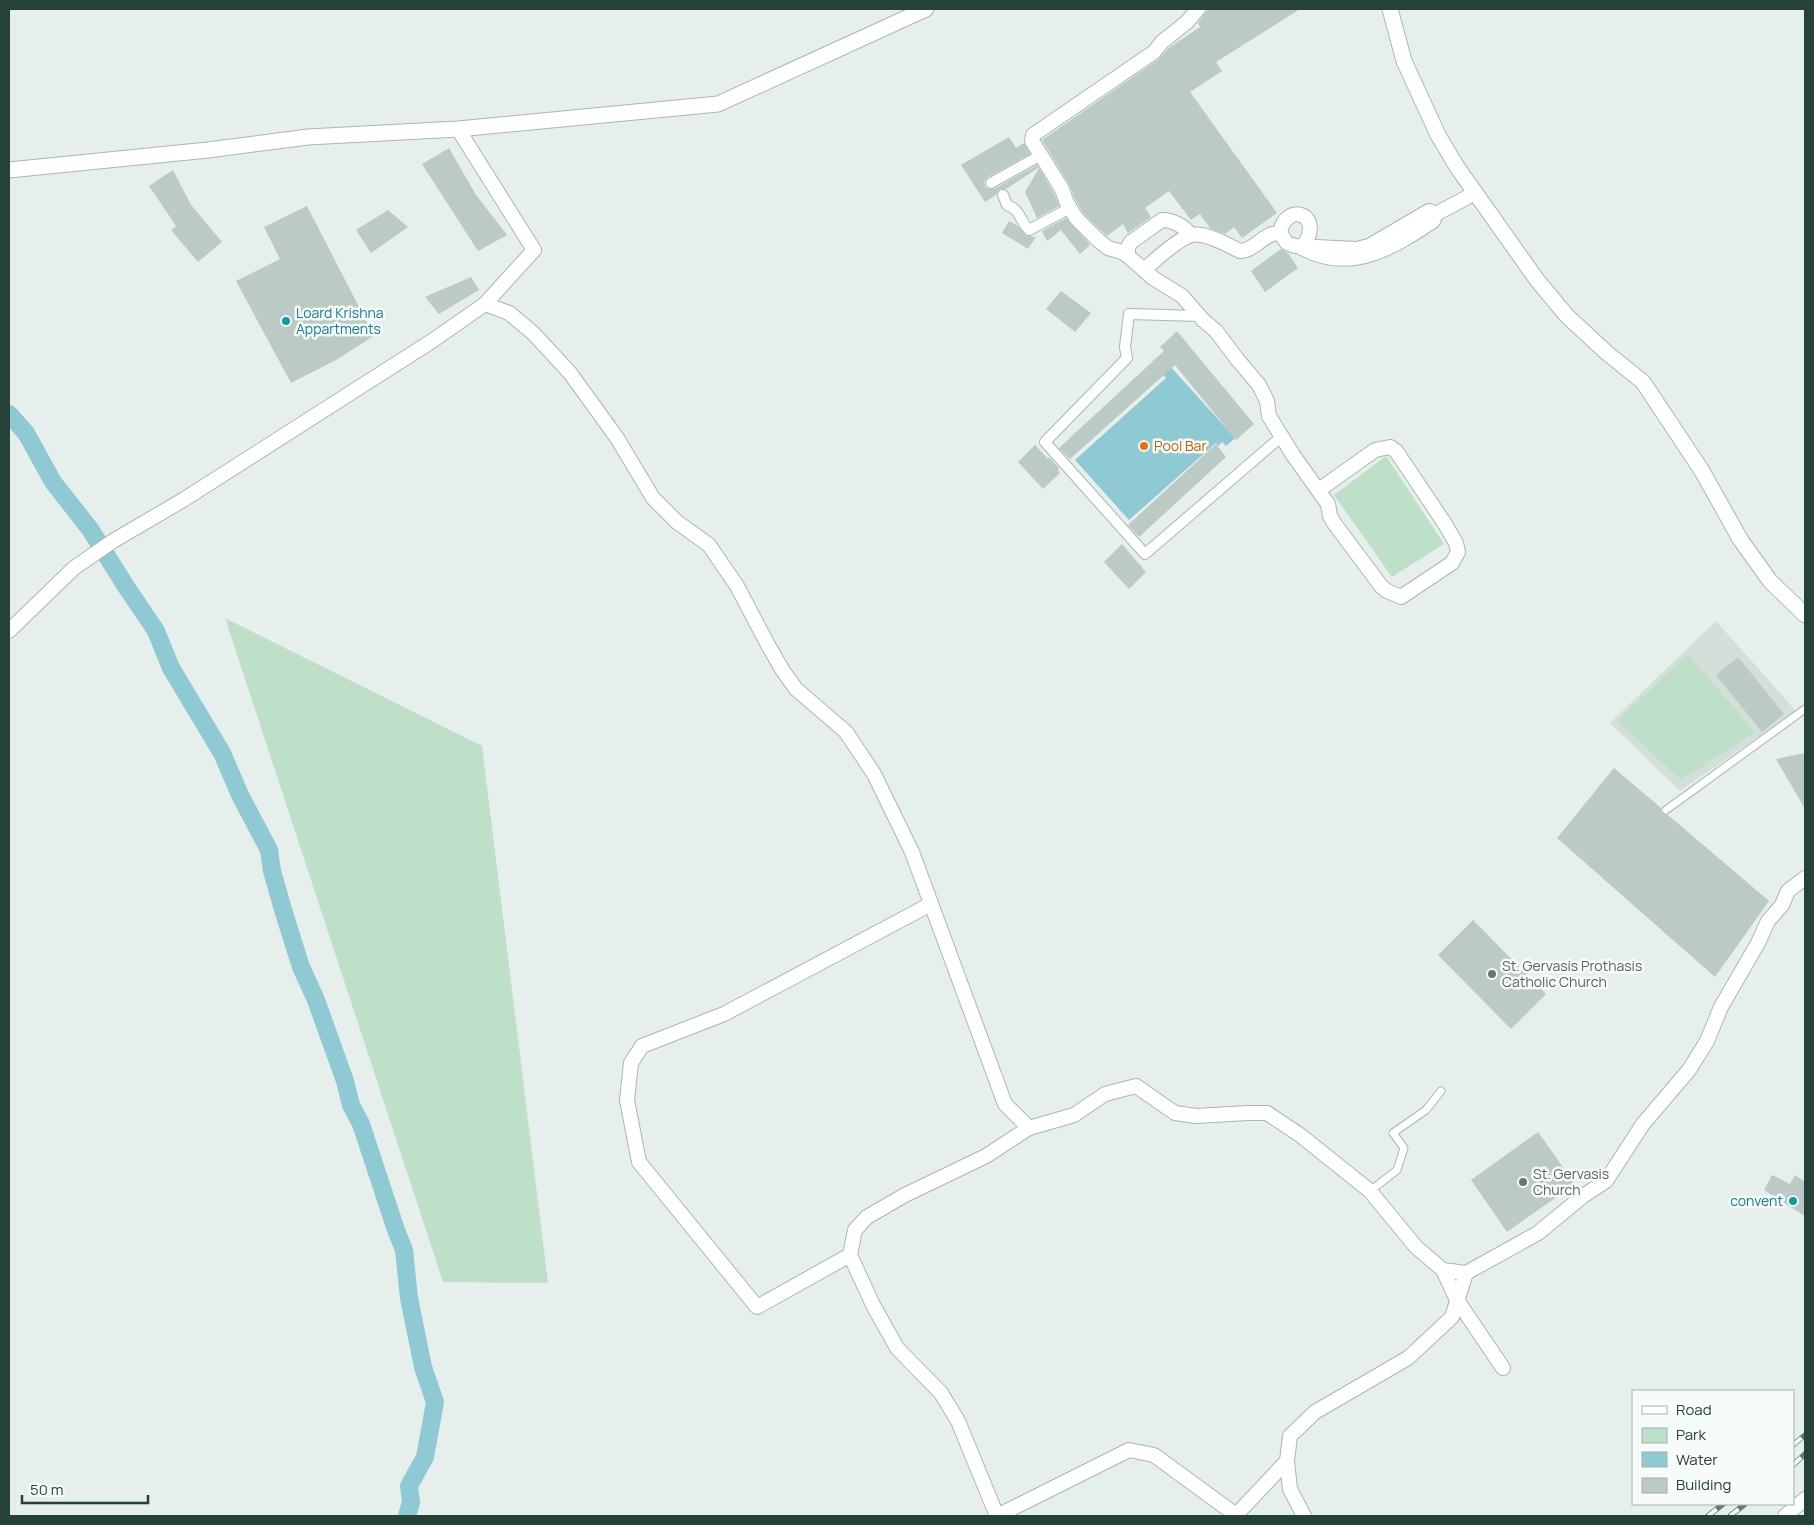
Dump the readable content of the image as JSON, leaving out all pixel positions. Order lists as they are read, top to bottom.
{
  "places": [
    "Loard Krishna Appartments",
    "Pool Bar",
    "St. Gervasis Prothasis Catholic Church",
    "St. Gervasis Church",
    "convent"
  ],
  "legend": [
    "Road",
    "Park",
    "Water",
    "Building"
  ],
  "scale_bar": "50 m"
}
